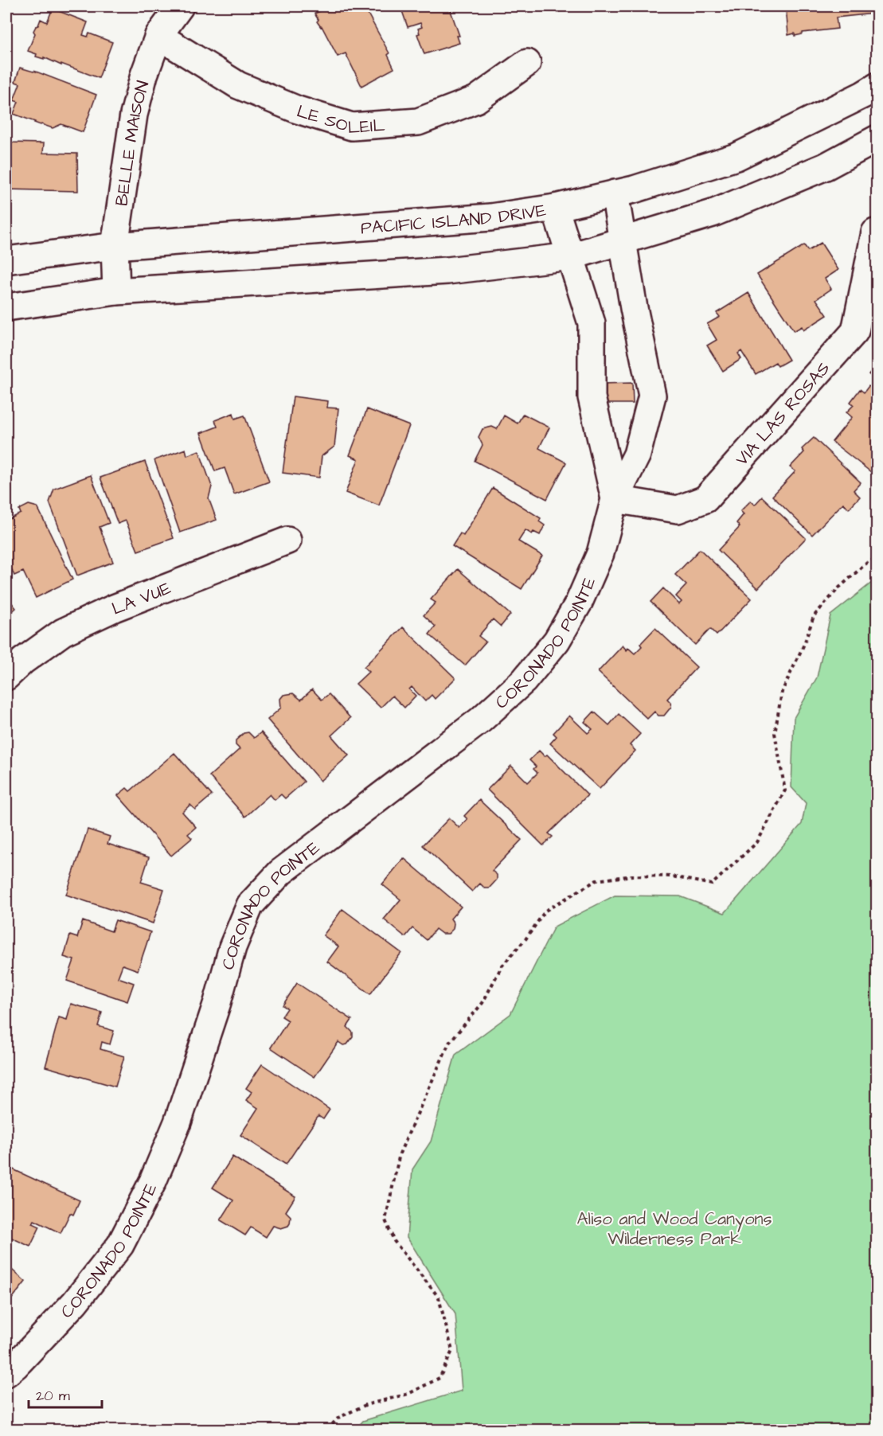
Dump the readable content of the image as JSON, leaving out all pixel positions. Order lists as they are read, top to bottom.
{
  "streets": {
    "street": [
      "LE SOLEIL",
      "BELLE MAISON",
      "PACIFIC ISLAND DRIVE",
      "VIA LAS ROSAS",
      "LA VUE",
      "CORONADO POINTE"
    ]
  },
  "crossings": [
    ["LE SOLEIL", "BELLE MAISON"],
    ["BELLE MAISON", "PACIFIC ISLAND DRIVE"],
    ["PACIFIC ISLAND DRIVE", "CORONADO POINTE"],
    ["VIA LAS ROSAS", "CORONADO POINTE"]
  ],
  "parks": ["Aliso and Wood Canyons Wilderness Park"],
  "scale_bar": "20 m"
}
